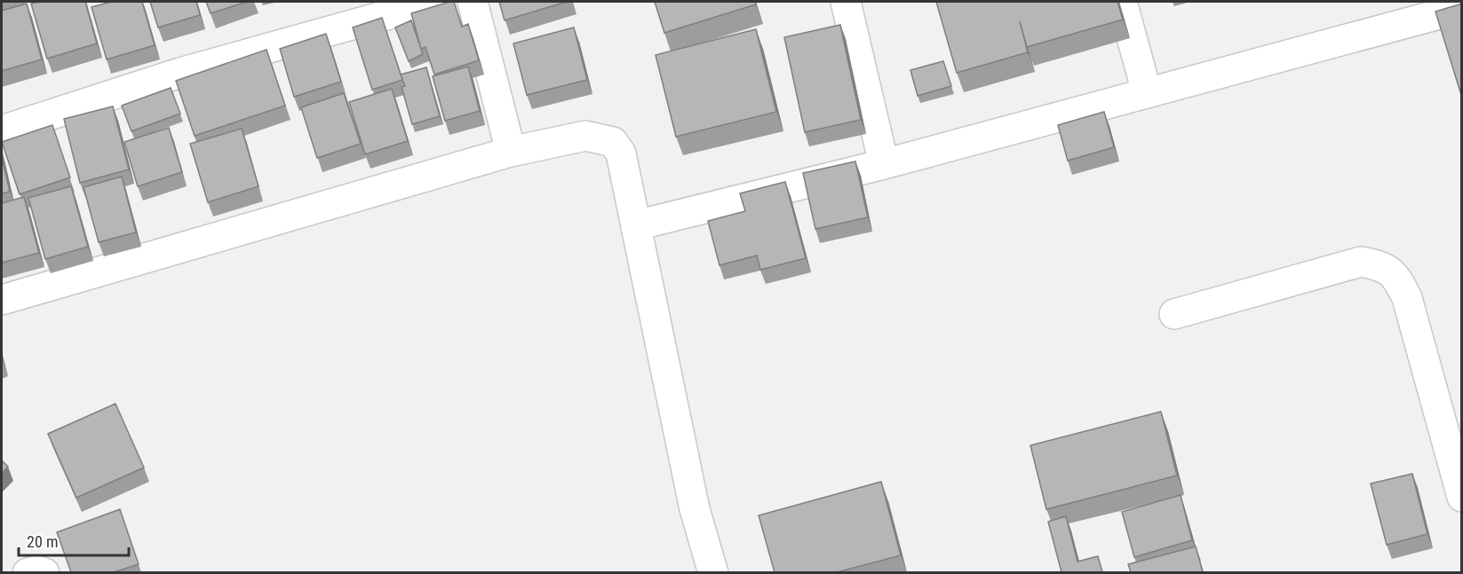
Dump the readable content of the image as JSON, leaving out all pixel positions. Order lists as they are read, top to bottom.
{
  "scale_bar": "20 m"
}
